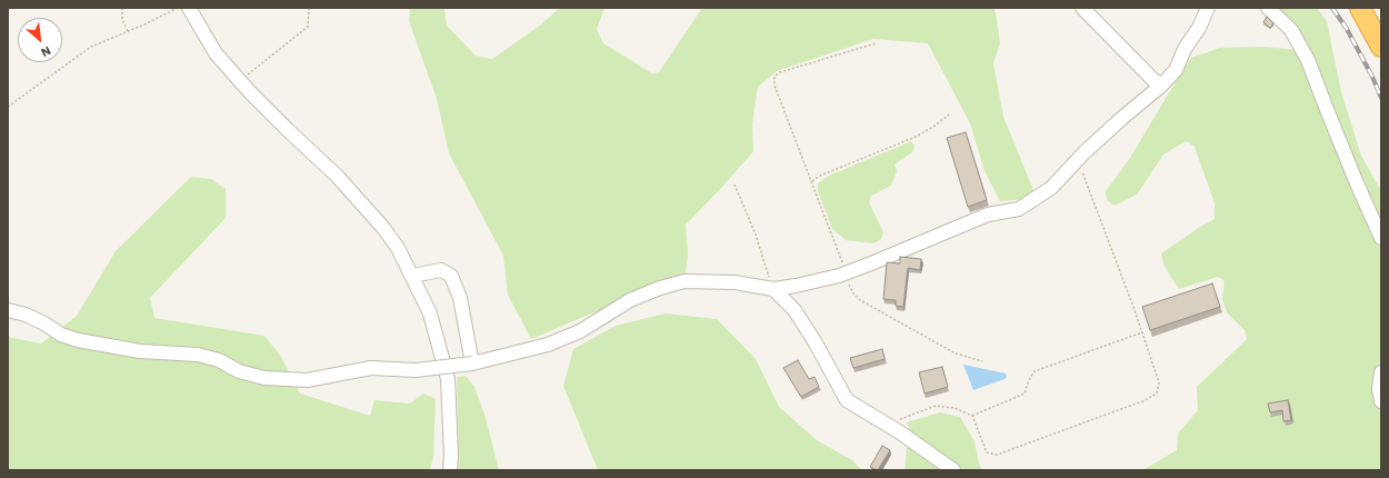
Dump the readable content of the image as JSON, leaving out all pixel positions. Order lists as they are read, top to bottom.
{
  "north": "bottom right"
}
